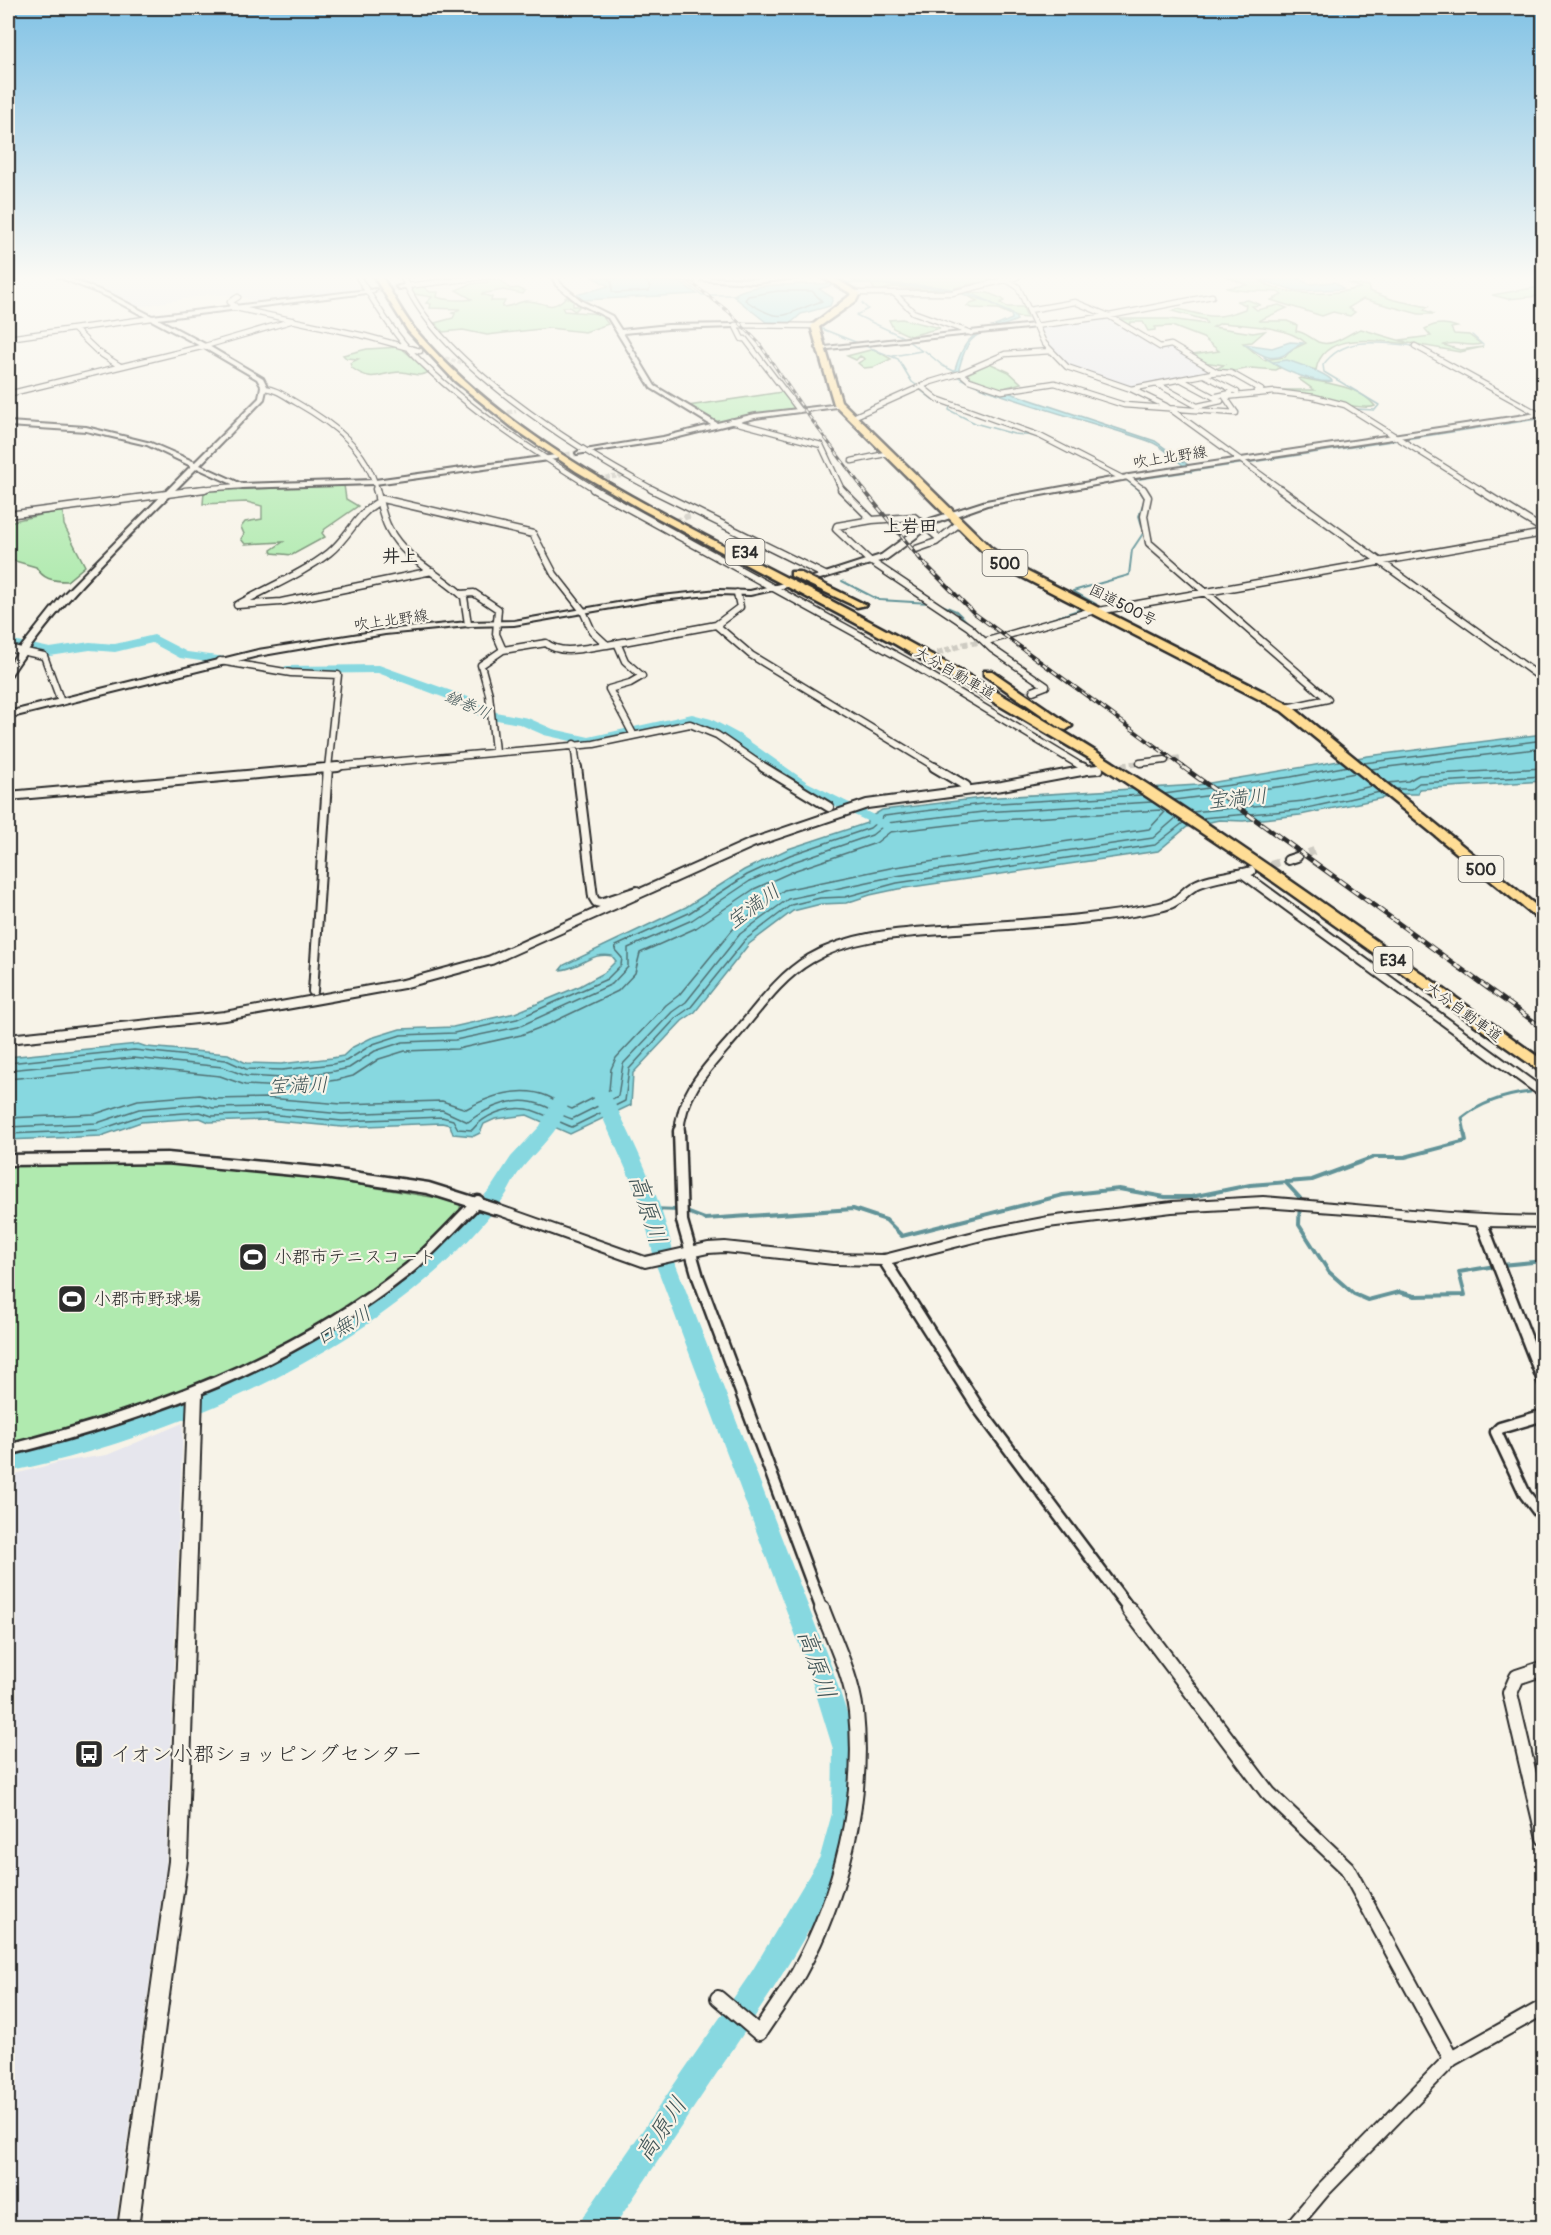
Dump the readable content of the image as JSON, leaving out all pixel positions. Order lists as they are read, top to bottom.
{
  "streets": {
    "highway": [
      "E34",
      "500",
      "国道500号",
      "大分自動車道"
    ],
    "street": ["吹上北野線"]
  },
  "crossings": [
    ["吹上北野線", "国道500号"]
  ],
  "districts": ["上岩田", "井上"],
  "water": [
    "鎗巻川",
    "宝満川",
    "高原川",
    "口無川"
  ],
  "places": {
    "sports": ["小郡市テニスコート", "小郡市野球場"],
    "bus stop": ["イオン小郡ショッピングセンター"]
  }
}
